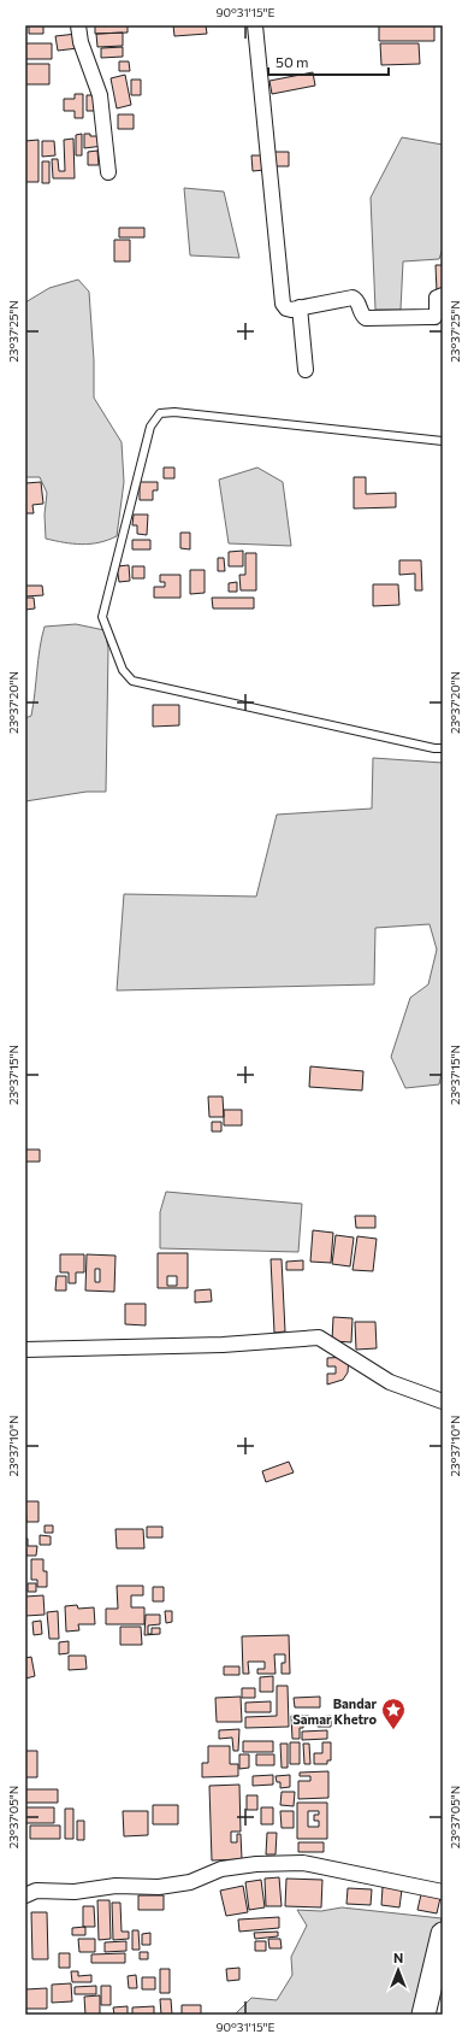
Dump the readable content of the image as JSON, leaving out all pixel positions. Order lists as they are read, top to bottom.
{
  "places": {
    "place": ["Bandar Samar Khetro"]
  },
  "scale_bar": "50 m",
  "north": "top",
  "coordinates": [
    "90°31'15\"E",
    "23°37'25\"N",
    "23°37'20\"N",
    "23°37'15\"N",
    "23°37'10\"N",
    "23°37'05\"N"
  ]
}
